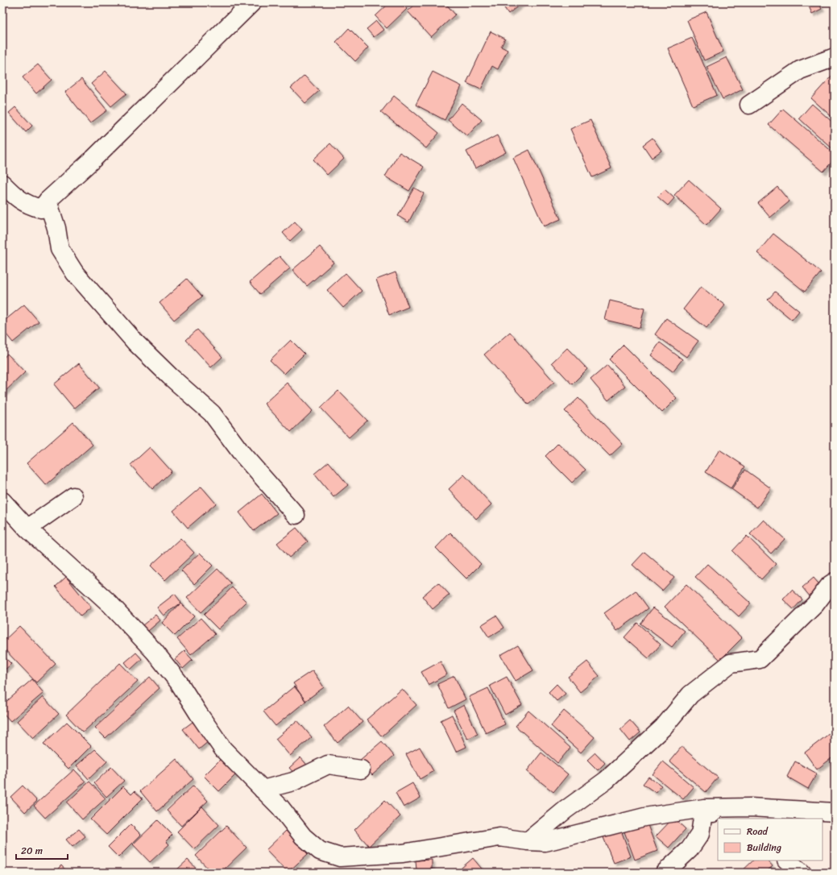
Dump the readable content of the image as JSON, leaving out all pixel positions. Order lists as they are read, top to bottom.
{
  "legend": ["Road", "Building"],
  "scale_bar": "20 m"
}
